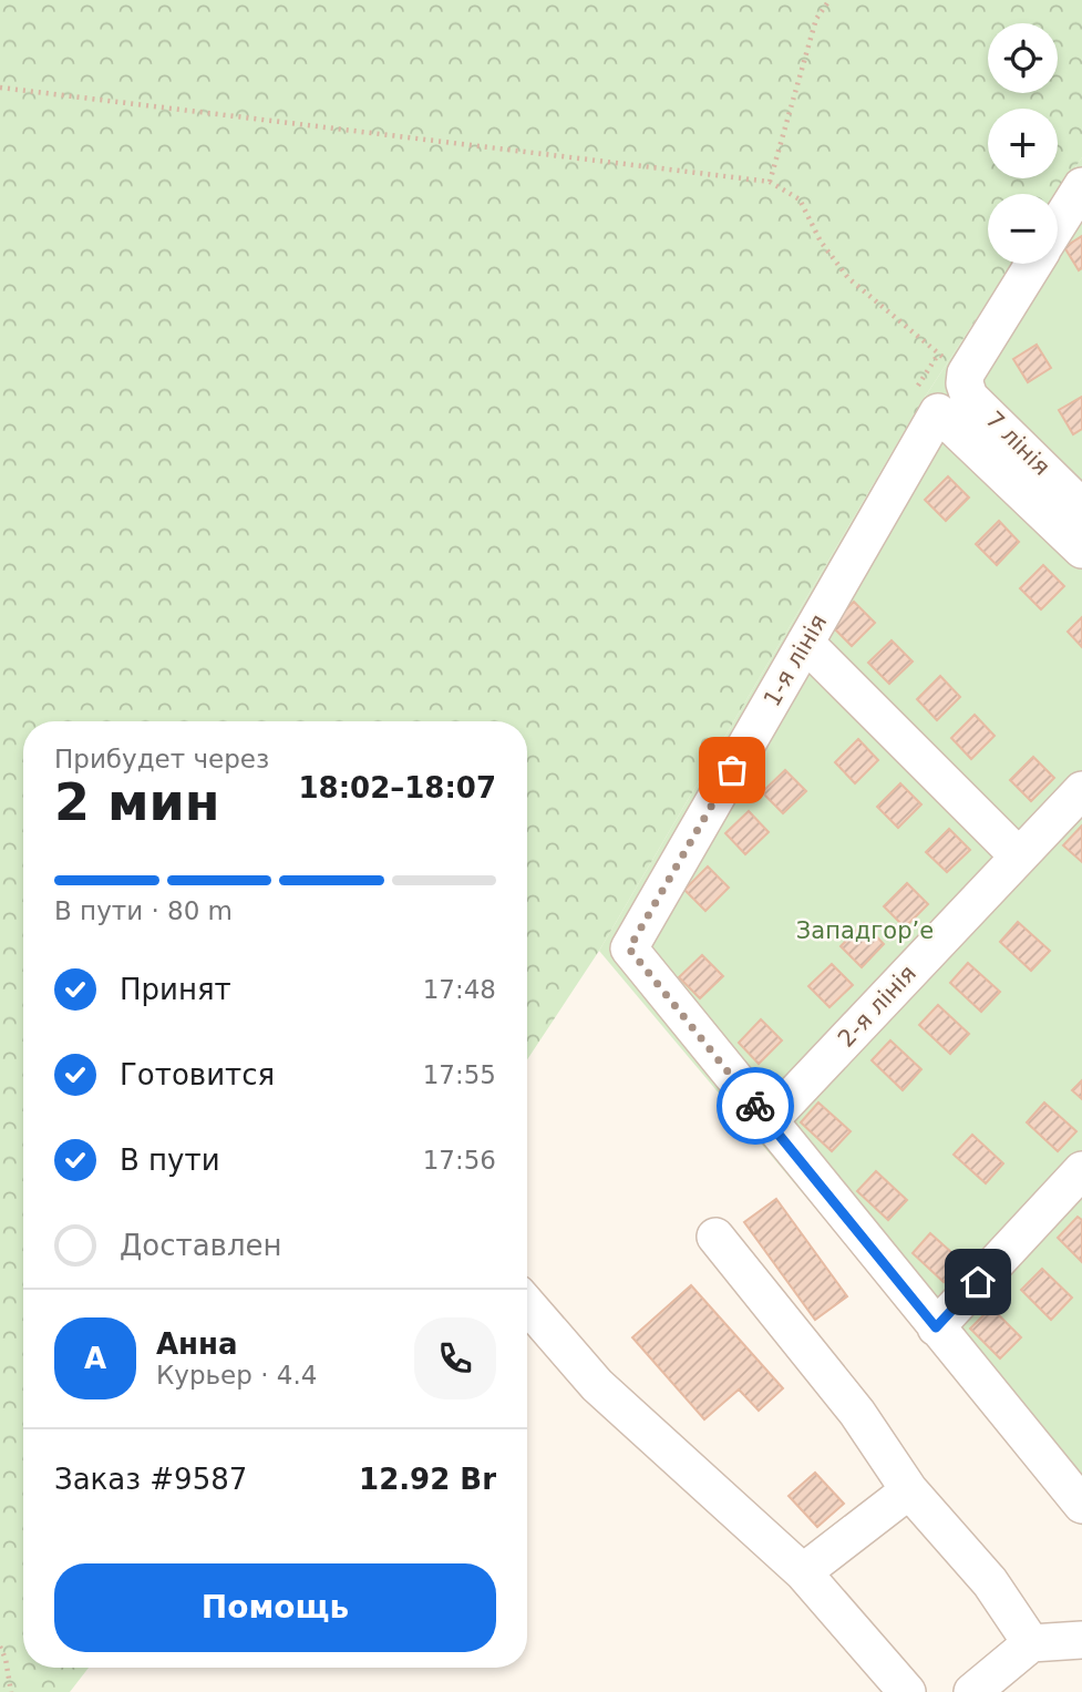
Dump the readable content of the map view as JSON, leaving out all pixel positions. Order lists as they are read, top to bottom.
{
  "streets": {
    "street": ["7 лінія", "1-я лінія", "2-я лінія"]
  },
  "crossings": [
    ["7 лінія", "1-я лінія"],
    ["1-я лінія", "2-я лінія"]
  ],
  "parks": ["Западгорʼе"],
  "page": {
    "map_buttons": ["+", "−"],
    "heading": ["2 мин", "Прибудет через", "18:02–18:07"],
    "panel": [
      "Анна",
      "Курьер · 4.4",
      "Заказ #9587",
      "12.92 Br"
    ],
    "bar": "В пути · 80 m",
    "list": [
      ["Принят", "17:48"],
      ["Готовится", "17:55"],
      ["В пути", "17:56"],
      "Доставлен"
    ],
    "round": "А",
    "buttons": "Помощь"
  }
}
